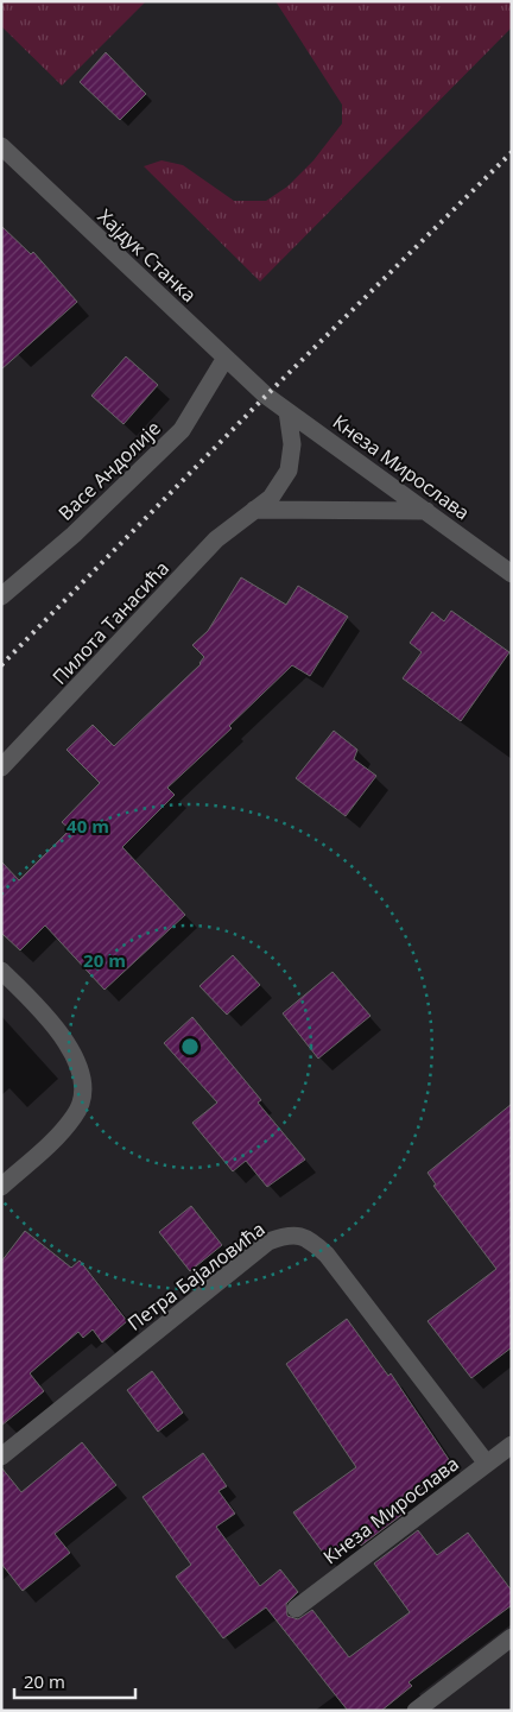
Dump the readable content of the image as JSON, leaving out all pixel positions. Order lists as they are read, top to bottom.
{
  "streets": {
    "street": [
      "Хајдук Станка",
      "Кнеза Мирослава",
      "Васе Андолије",
      "Пилота Танасића",
      "Петра Бајаловића"
    ]
  },
  "crossings": [
    ["Хајдук Станка", "Кнеза Мирослава"],
    ["Хајдук Станка", "Васе Андолије"],
    ["Кнеза Мирослава", "Пилота Танасића"],
    ["Кнеза Мирослава", "Петра Бајаловића"]
  ],
  "scale_bar": "20 m",
  "rings": ["40 m", "20 m"]
}
